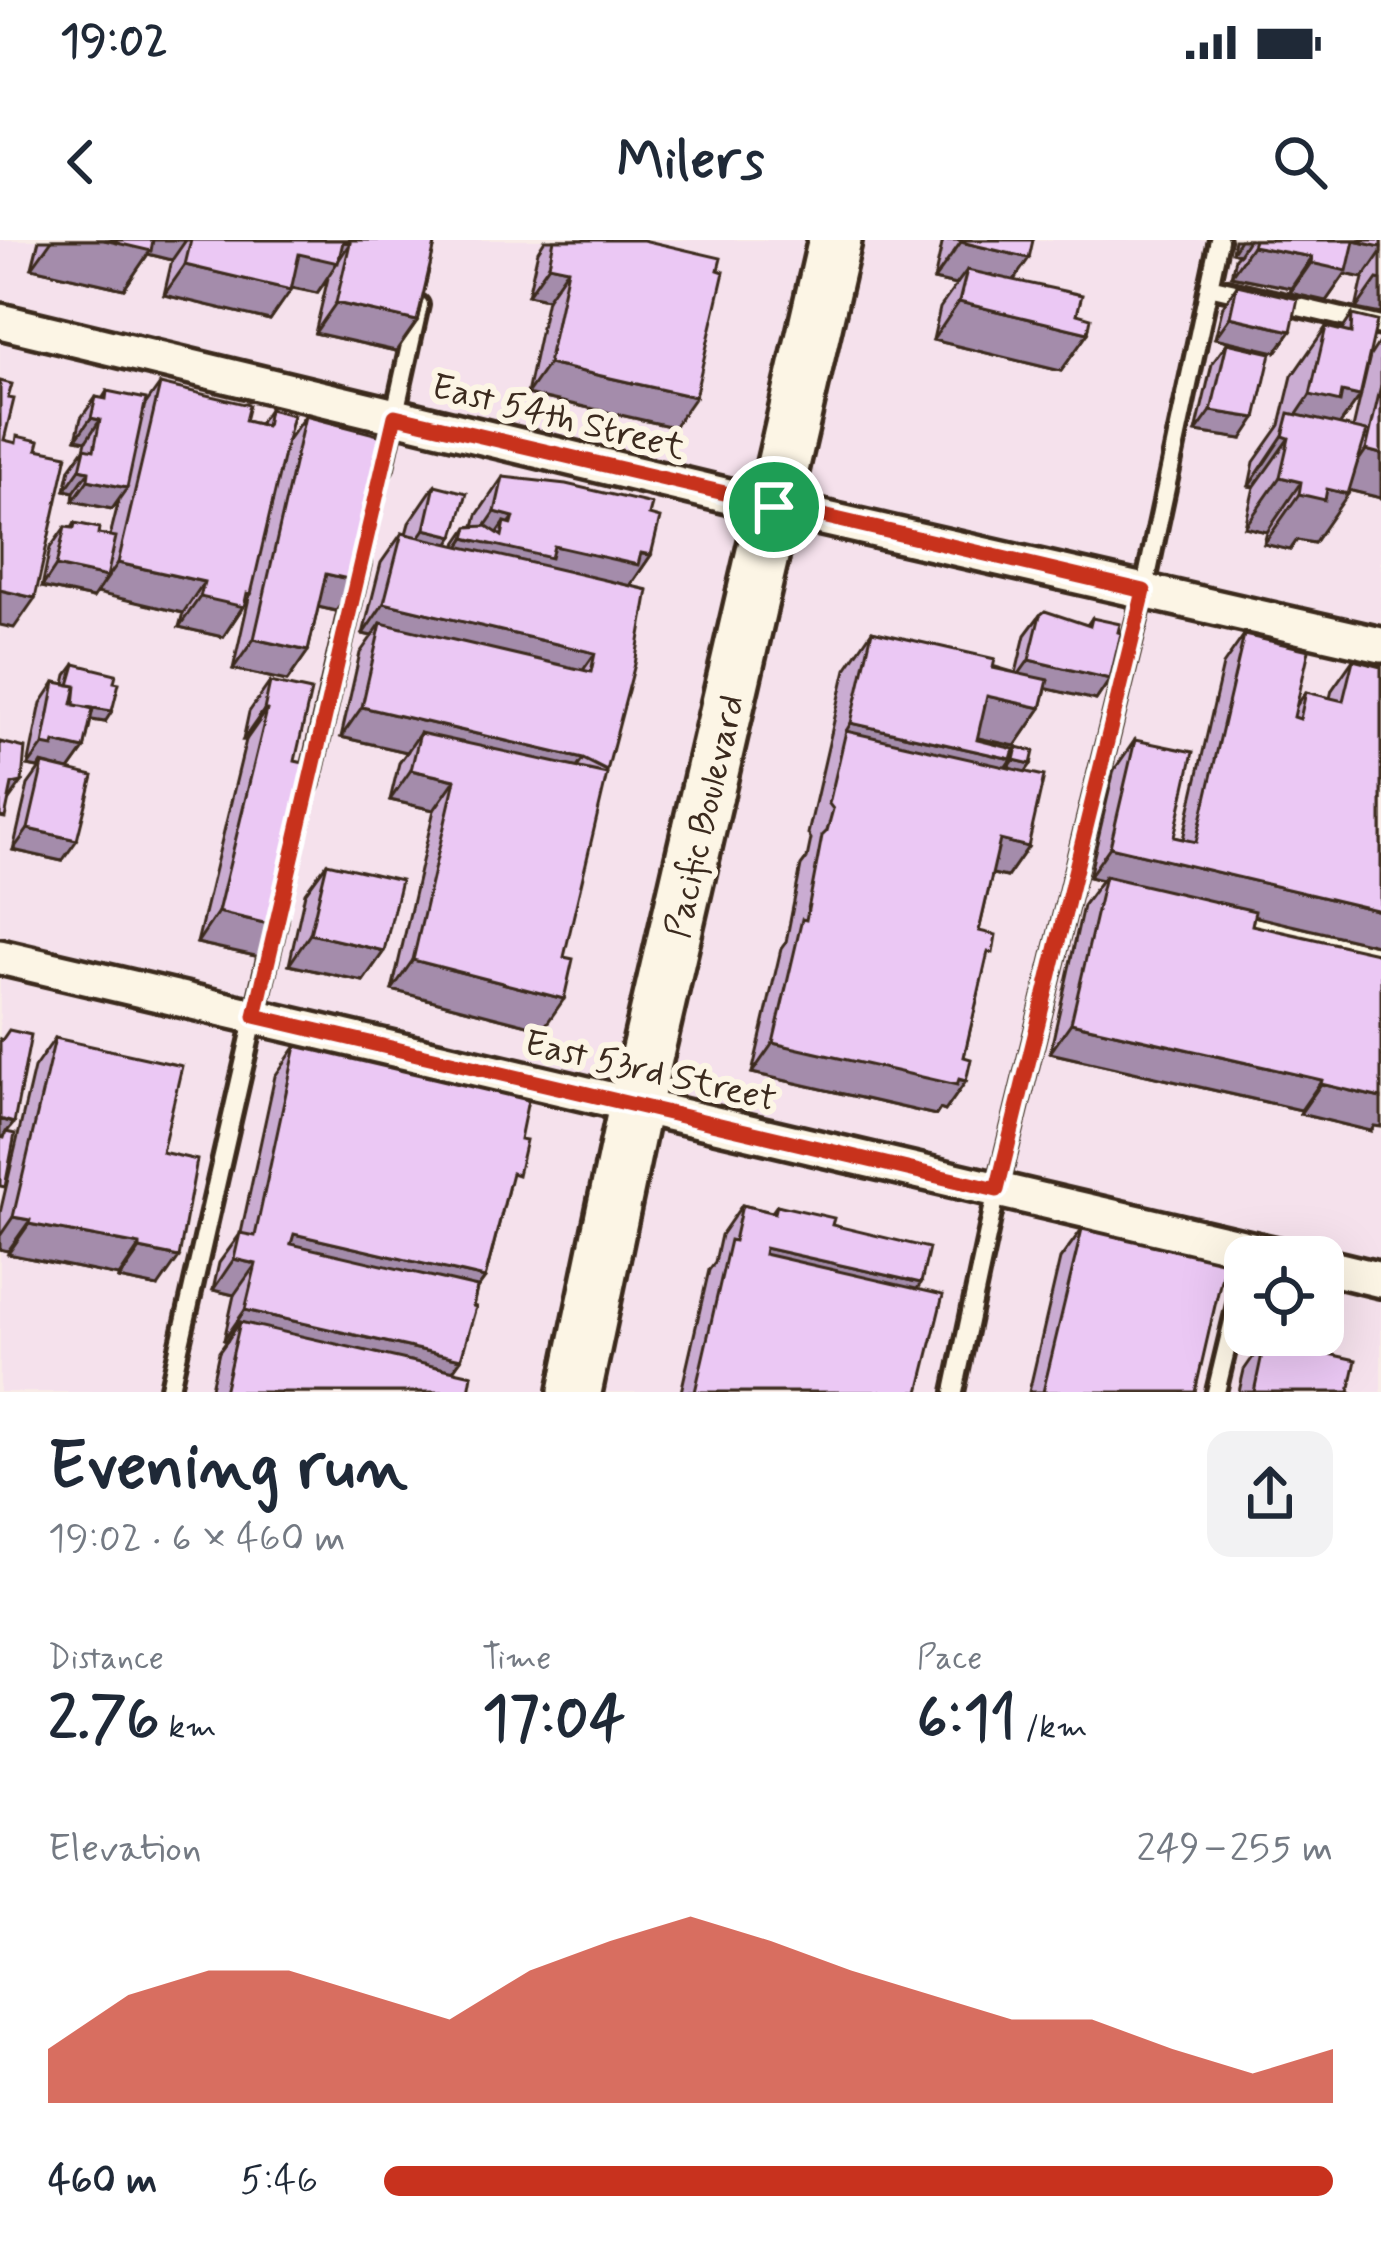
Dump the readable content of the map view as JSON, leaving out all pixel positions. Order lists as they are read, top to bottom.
{
  "streets": {
    "main road": ["Pacific Boulevard"],
    "street": ["East 54th Street", "East 53rd Street"]
  },
  "crossings": [
    ["East 54th Street", "Pacific Boulevard"],
    ["Pacific Boulevard", "East 53rd Street"]
  ],
  "page": {
    "status": "19:02",
    "header": "Milers",
    "heading": ["Evening run", "19:02 · 6 × 460 m"],
    "stats": [
      ["Distance", "2.76 km"],
      ["Time", "17:04"],
      ["Pace", "6:11 /km"]
    ],
    "chart": ["Elevation", "249–255 m"],
    "list": [
      {
        "name": "460 m",
        "note": "5:46"
      }
    ]
  }
}
